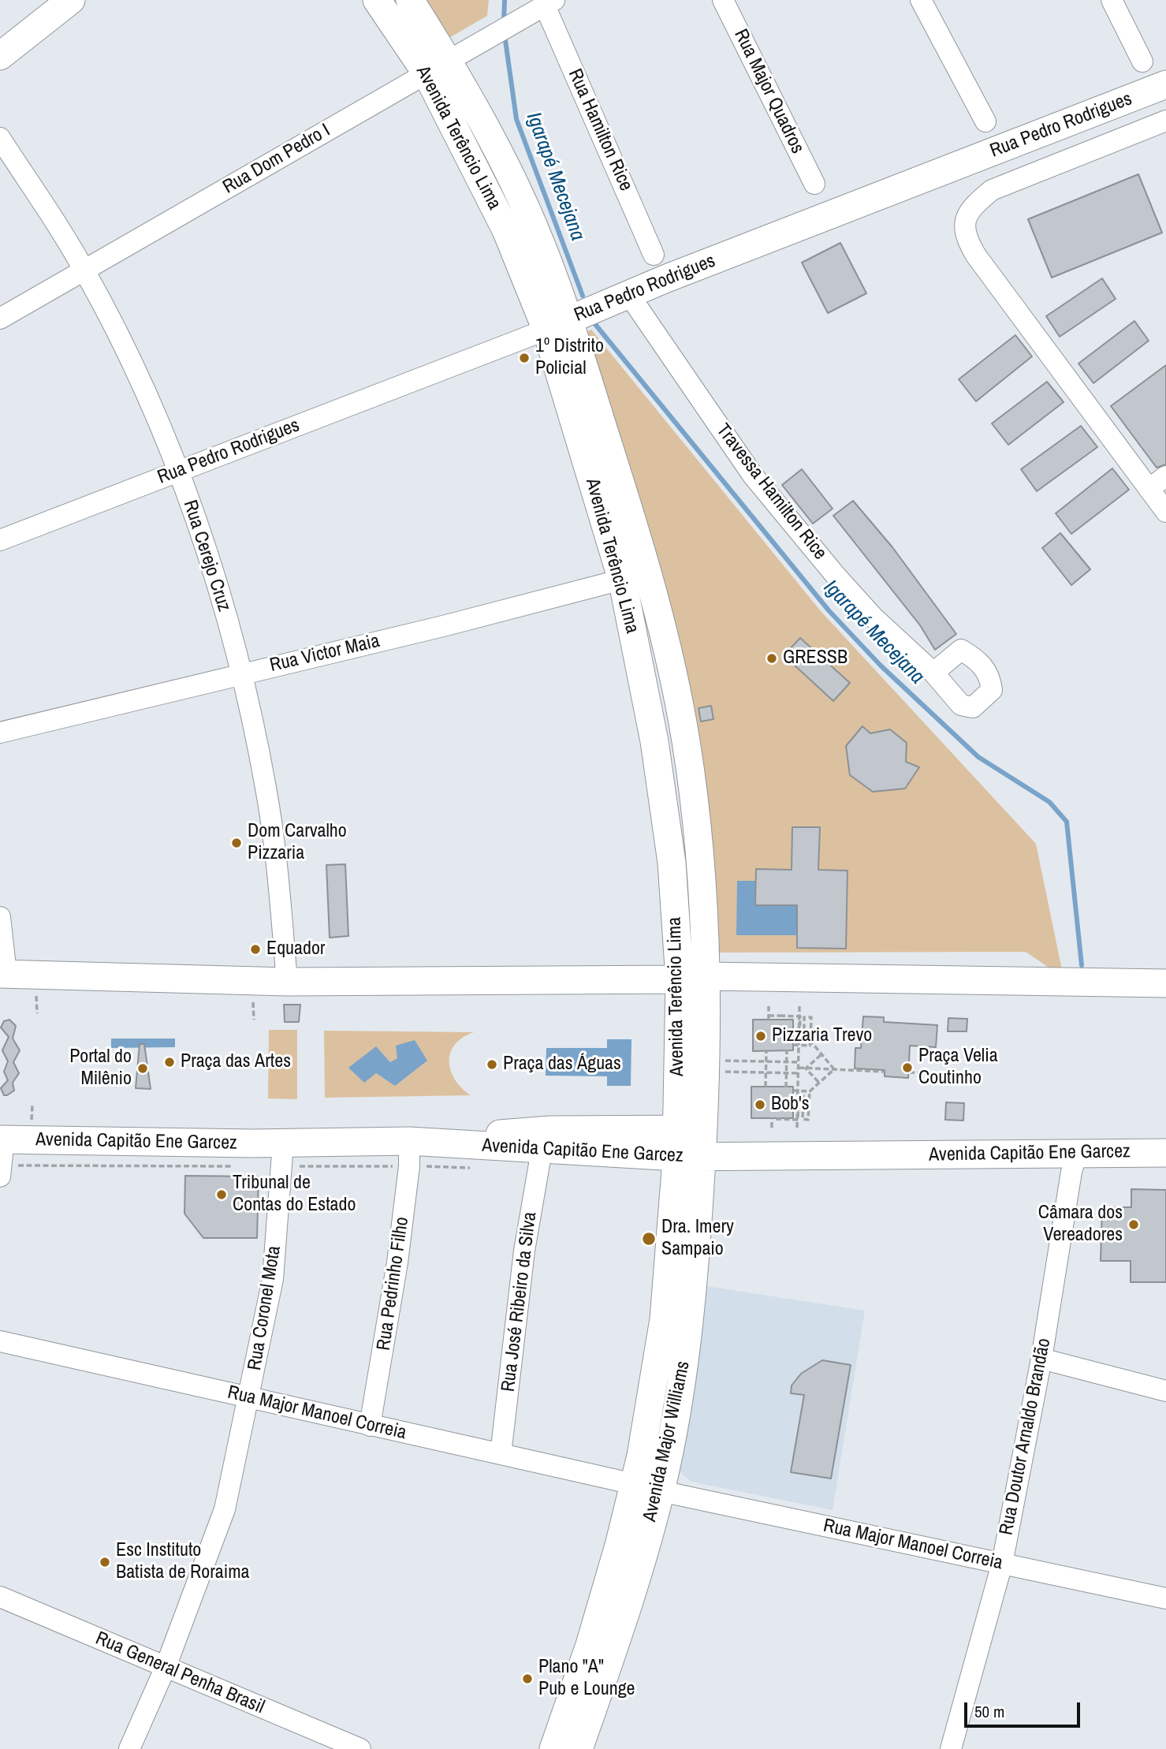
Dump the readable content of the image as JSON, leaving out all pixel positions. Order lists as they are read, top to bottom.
{
  "streets": {
    "main road": [
      "Rua Pedro Rodrigues",
      "Avenida Terêncio Lima",
      "Avenida Capitão Ene Garcez",
      "Avenida Major Williams"
    ],
    "street": [
      "Rua Major Quadros",
      "Rua Hamilton Rice",
      "Rua Dom Pedro I",
      "Travessa Hamilton Rice",
      "Rua Cerejo Cruz",
      "Rua Victor Maia",
      "Rua Pedrinho Filho",
      "Rua José Ribeiro da Silva",
      "Rua Coronel Mota",
      "Rua Major Manoel Correia",
      "Rua Doutor Arnaldo Brandão",
      "Rua General Penha Brasil"
    ]
  },
  "crossings": [
    ["Rua Pedro Rodrigues", "Avenida Terêncio Lima"],
    ["Rua Pedro Rodrigues", "Travessa Hamilton Rice"],
    ["Rua Pedro Rodrigues", "Rua Cerejo Cruz"],
    ["Rua Hamilton Rice", "Rua Dom Pedro I"],
    ["Avenida Terêncio Lima", "Rua Dom Pedro I"],
    ["Avenida Terêncio Lima", "Rua Victor Maia"],
    ["Avenida Terêncio Lima", "Avenida Capitão Ene Garcez"],
    ["Avenida Terêncio Lima", "Avenida Major Williams"],
    ["Rua Dom Pedro I", "Rua Cerejo Cruz"],
    ["Rua Cerejo Cruz", "Rua Victor Maia"],
    ["Avenida Capitão Ene Garcez", "Rua Pedrinho Filho"],
    ["Avenida Capitão Ene Garcez", "Rua José Ribeiro da Silva"],
    ["Avenida Capitão Ene Garcez", "Rua Coronel Mota"],
    ["Avenida Capitão Ene Garcez", "Rua Doutor Arnaldo Brandão"],
    ["Avenida Capitão Ene Garcez", "Avenida Major Williams"],
    ["Rua Pedrinho Filho", "Rua Major Manoel Correia"],
    ["Rua José Ribeiro da Silva", "Rua Major Manoel Correia"],
    ["Rua Coronel Mota", "Rua Major Manoel Correia"],
    ["Rua Coronel Mota", "Rua General Penha Brasil"],
    ["Rua Major Manoel Correia", "Rua Doutor Arnaldo Brandão"],
    ["Rua Major Manoel Correia", "Avenida Major Williams"]
  ],
  "water": ["Igarapé Mecejana"],
  "places": [
    "1º Distrito Policial",
    "GRESSB",
    "Dom Carvalho Pizzaria",
    "Equador",
    "Pizzaria Trevo",
    "Praça das Artes",
    "Praça das Águas",
    "Praça Velia Coutinho",
    "Portal do Milênio",
    "Bob's",
    "Tribunal de Contas do Estado",
    "Câmara dos Vereadores",
    "Dra. Imery Sampaio",
    "Esc Instituto Batista de Roraima",
    "Plano \"A\" Pub e Lounge"
  ],
  "scale_bar": "50 m"
}
